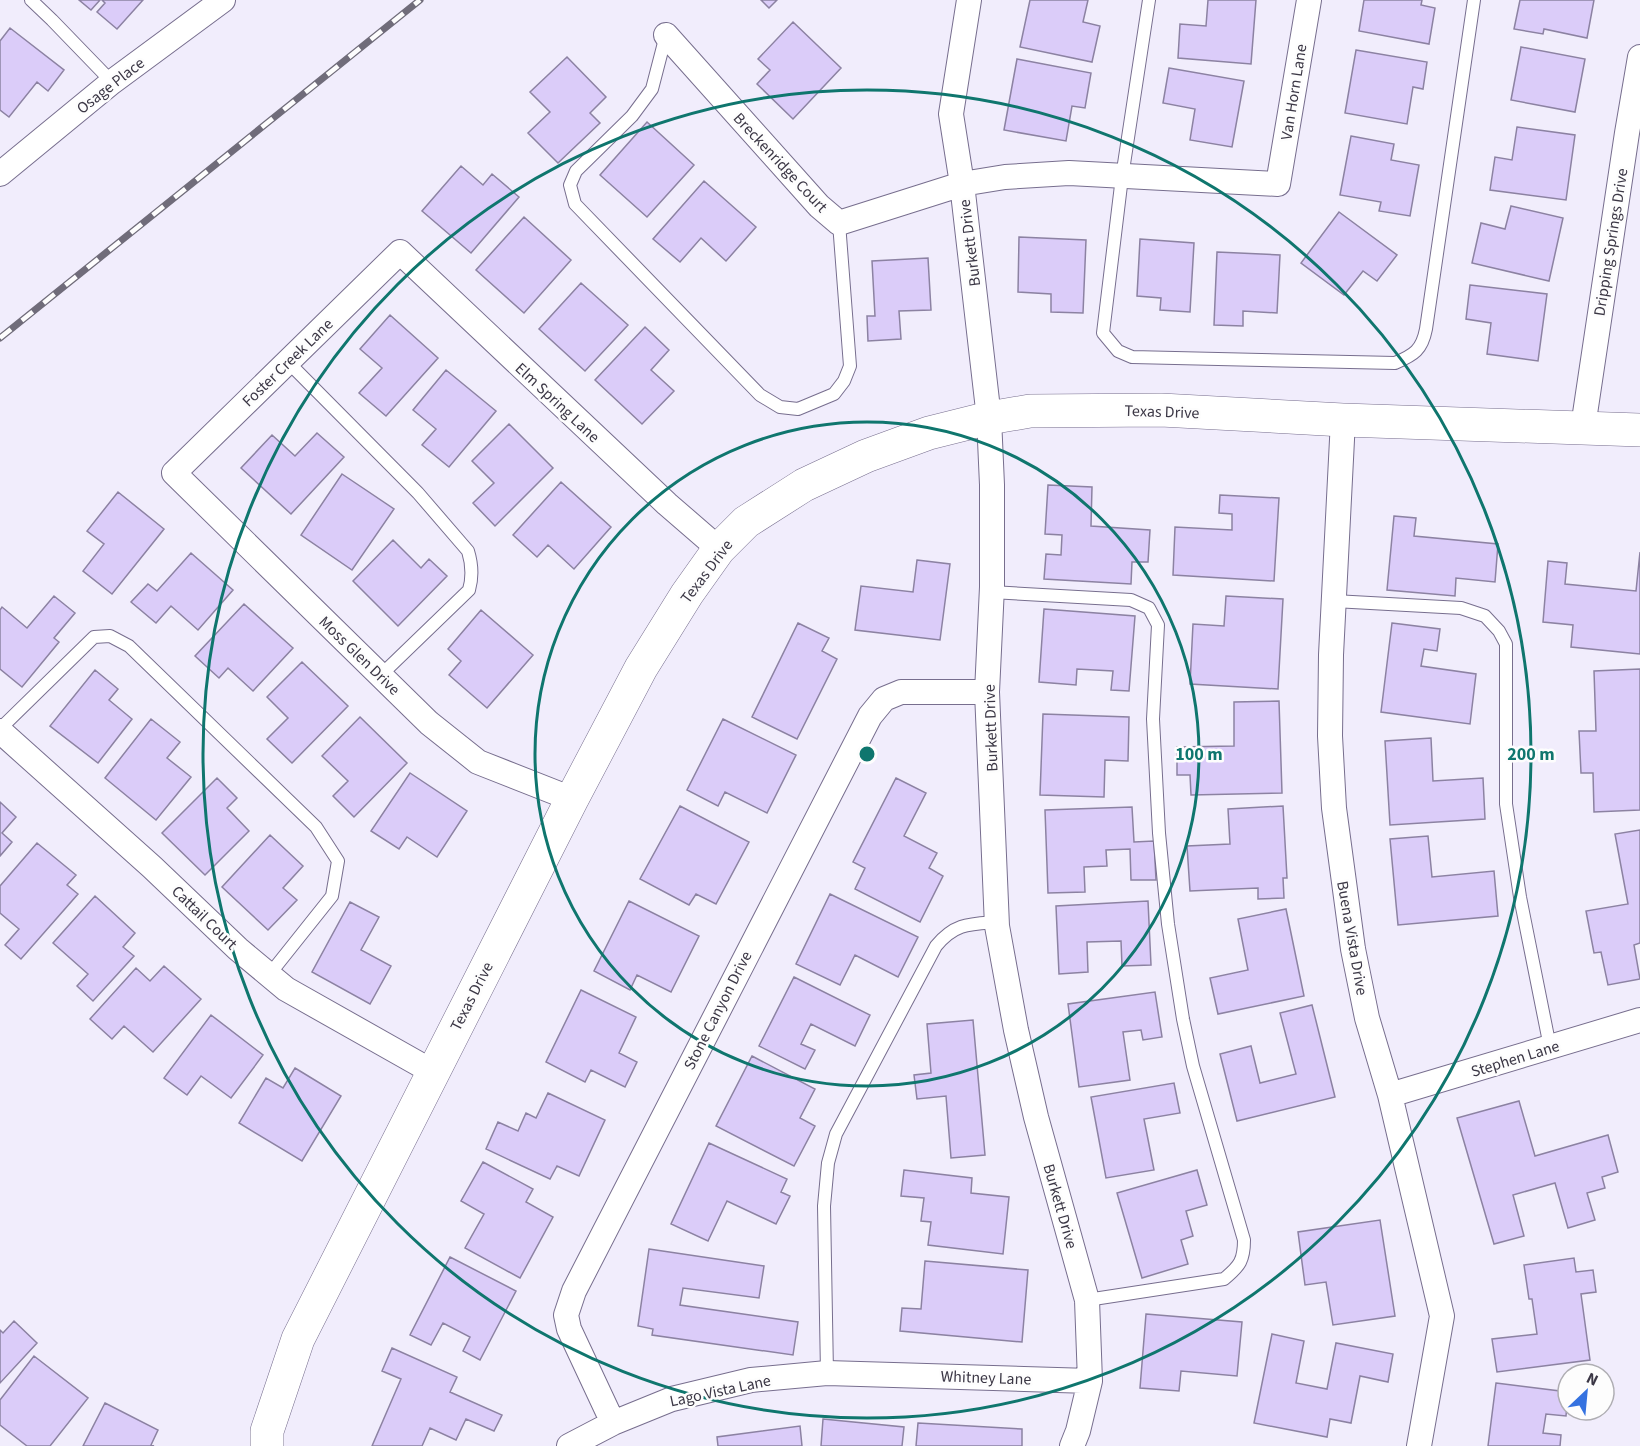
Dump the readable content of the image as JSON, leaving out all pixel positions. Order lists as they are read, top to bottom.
{
  "streets": {
    "street": [
      "Osage Place",
      "Van Horn Lane",
      "Breckenridge Court",
      "Dripping Springs Drive",
      "Burkett Drive",
      "Foster Creek Lane",
      "Elm Spring Lane",
      "Texas Drive",
      "Moss Glen Drive",
      "Cattail Court",
      "Buena Vista Drive",
      "Stone Canyon Drive",
      "Stephen Lane",
      "Whitney Lane",
      "Lago Vista Lane"
    ]
  },
  "crossings": [
    ["Van Horn Lane", "Breckenridge Court"],
    ["Breckenridge Court", "Burkett Drive"],
    ["Dripping Springs Drive", "Texas Drive"],
    ["Burkett Drive", "Texas Drive"],
    ["Burkett Drive", "Stone Canyon Drive"],
    ["Burkett Drive", "Whitney Lane"],
    ["Foster Creek Lane", "Elm Spring Lane"],
    ["Foster Creek Lane", "Moss Glen Drive"],
    ["Elm Spring Lane", "Texas Drive"],
    ["Texas Drive", "Moss Glen Drive"],
    ["Texas Drive", "Cattail Court"],
    ["Texas Drive", "Buena Vista Drive"],
    ["Buena Vista Drive", "Stephen Lane"],
    ["Stone Canyon Drive", "Lago Vista Lane"],
    ["Whitney Lane", "Lago Vista Lane"]
  ],
  "north": "top right",
  "rings": ["100 m", "200 m"]
}
